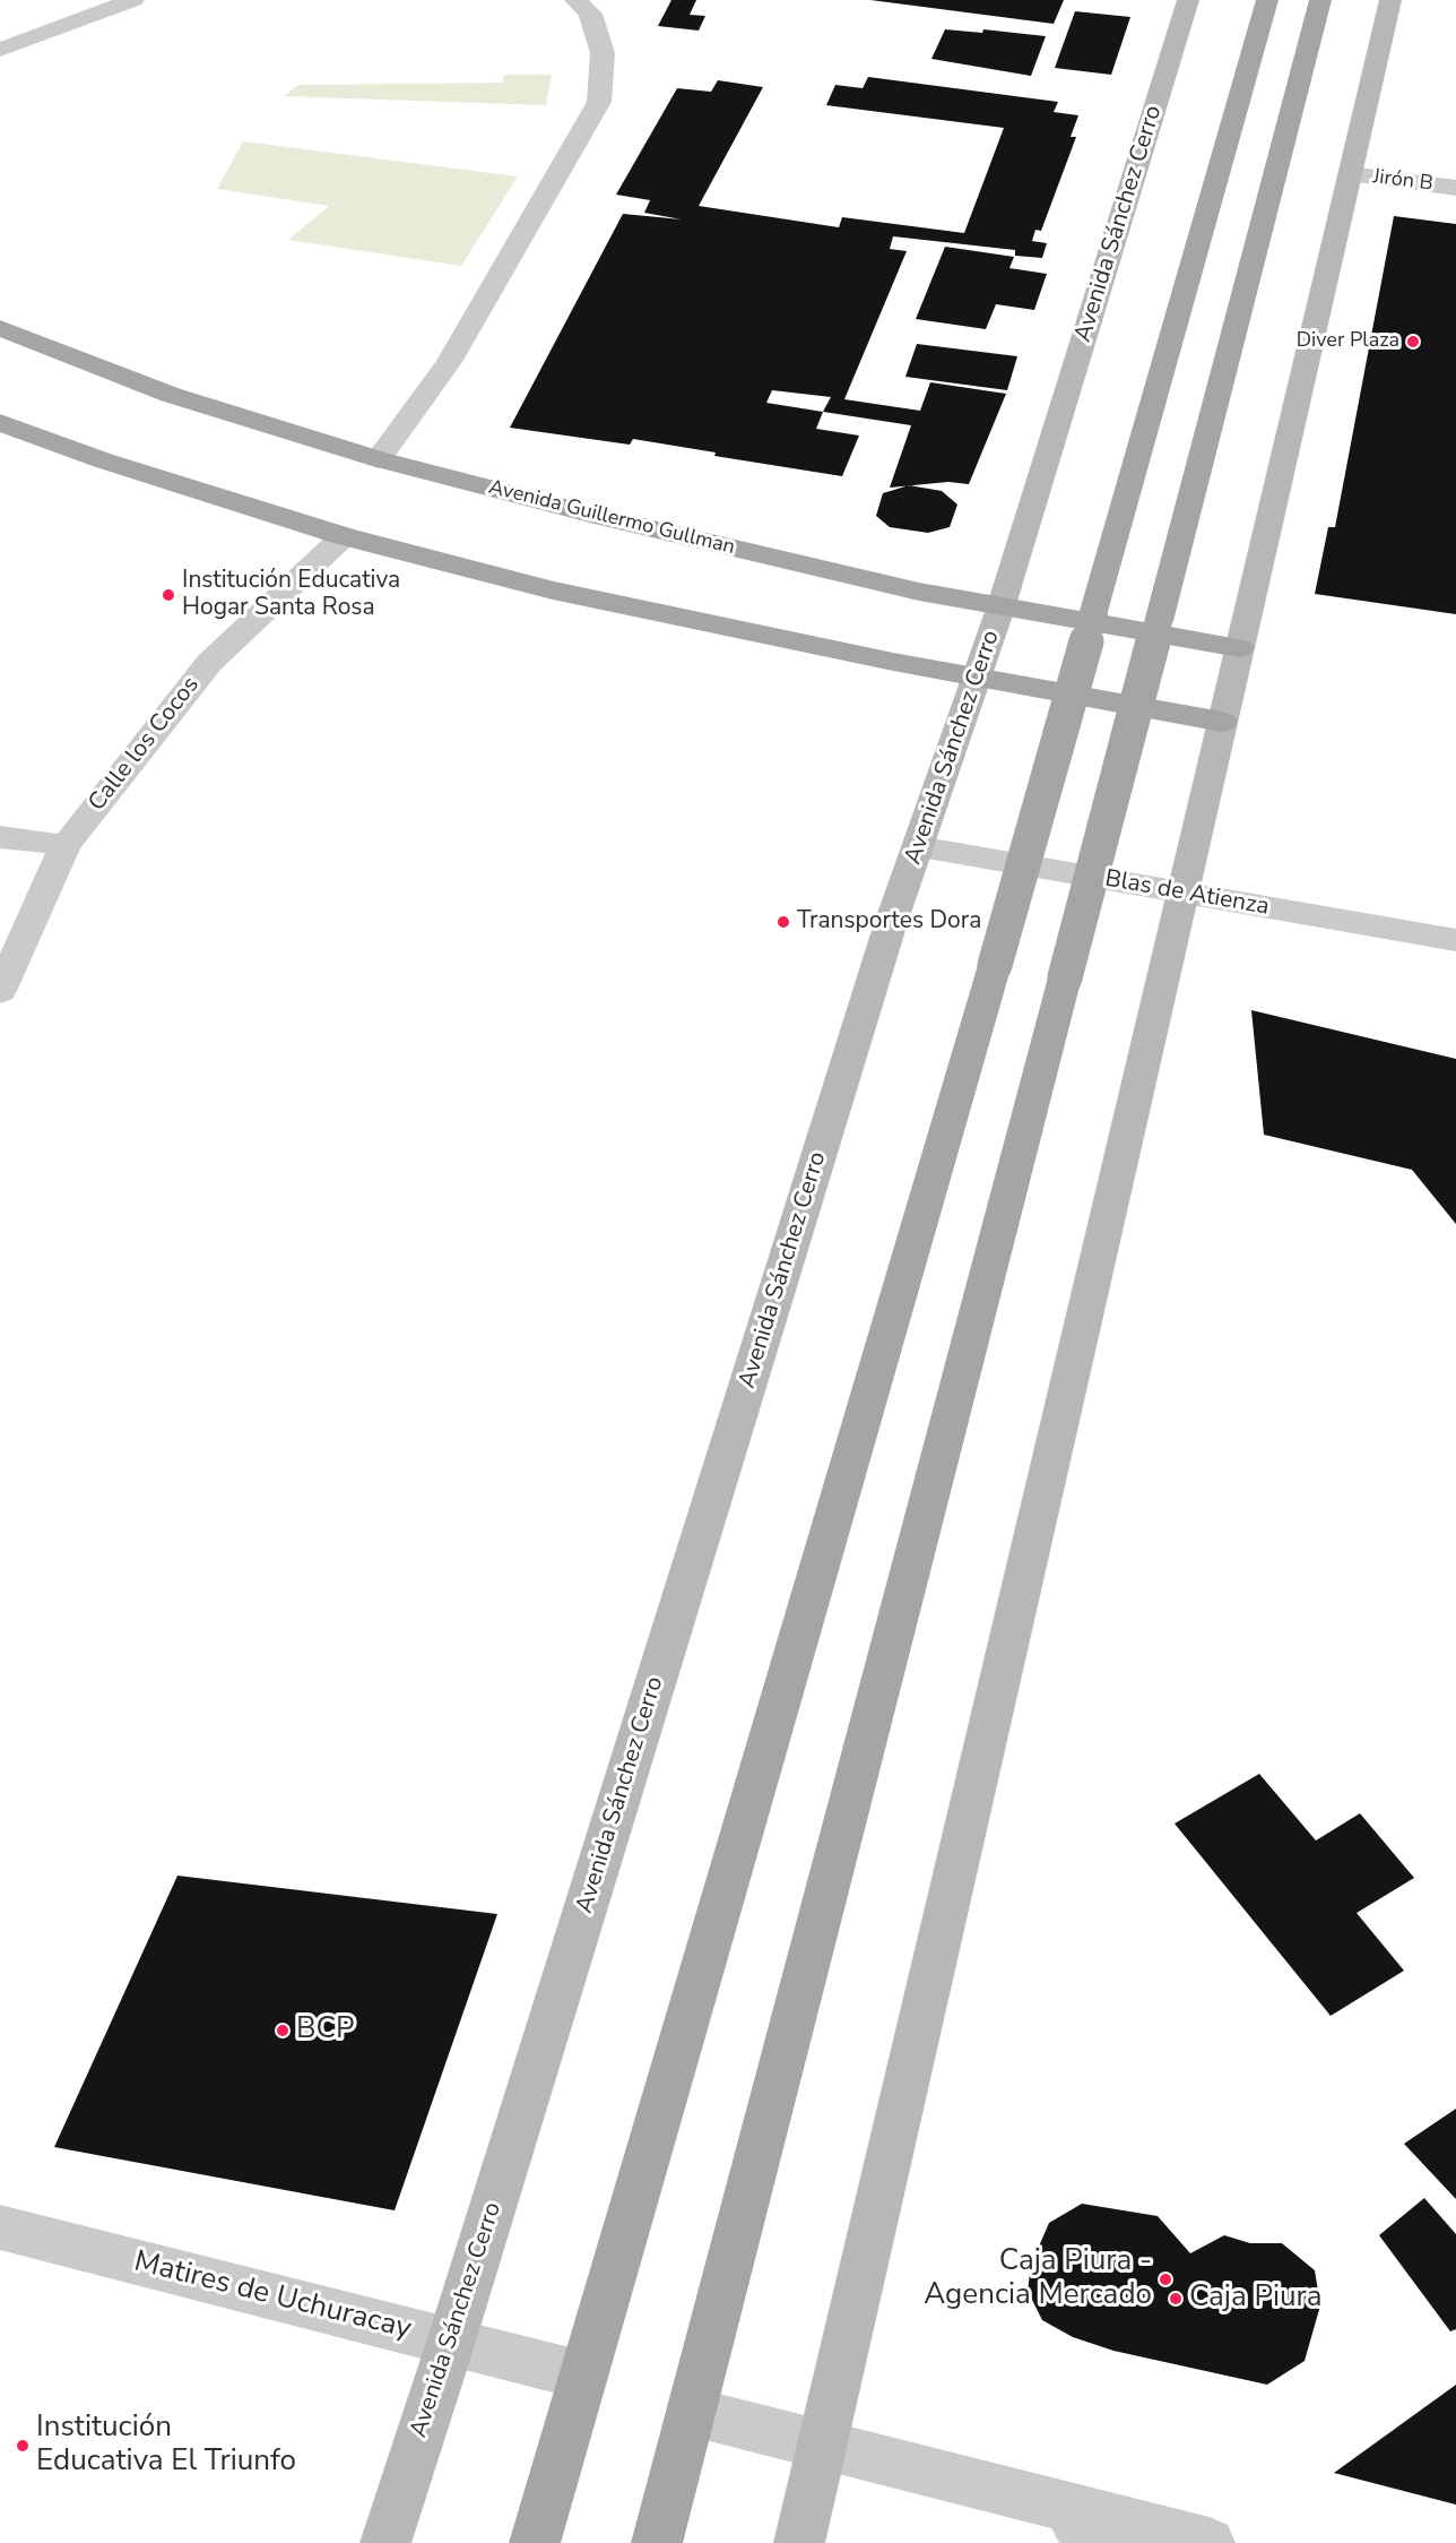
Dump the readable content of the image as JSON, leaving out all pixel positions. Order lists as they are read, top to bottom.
{
  "streets": {
    "main road": ["Avenida Sánchez Cerro", "Avenida Guillermo Gullman"],
    "street": [
      "Jirón B",
      "Calle los Cocos",
      "Blas de Atienza",
      "Matires de Uchuracay"
    ]
  },
  "crossings": [
    ["Avenida Sánchez Cerro", "Avenida Guillermo Gullman"],
    ["Avenida Sánchez Cerro", "Blas de Atienza"],
    ["Avenida Sánchez Cerro", "Matires de Uchuracay"]
  ],
  "places": [
    "Diver Plaza",
    "Institución Educativa Hogar Santa Rosa",
    "Transportes Dora",
    "BCP",
    "Caja Piura - Agencia Mercado",
    "Caja Piura",
    "Institución Educativa El Triunfo"
  ]
}
